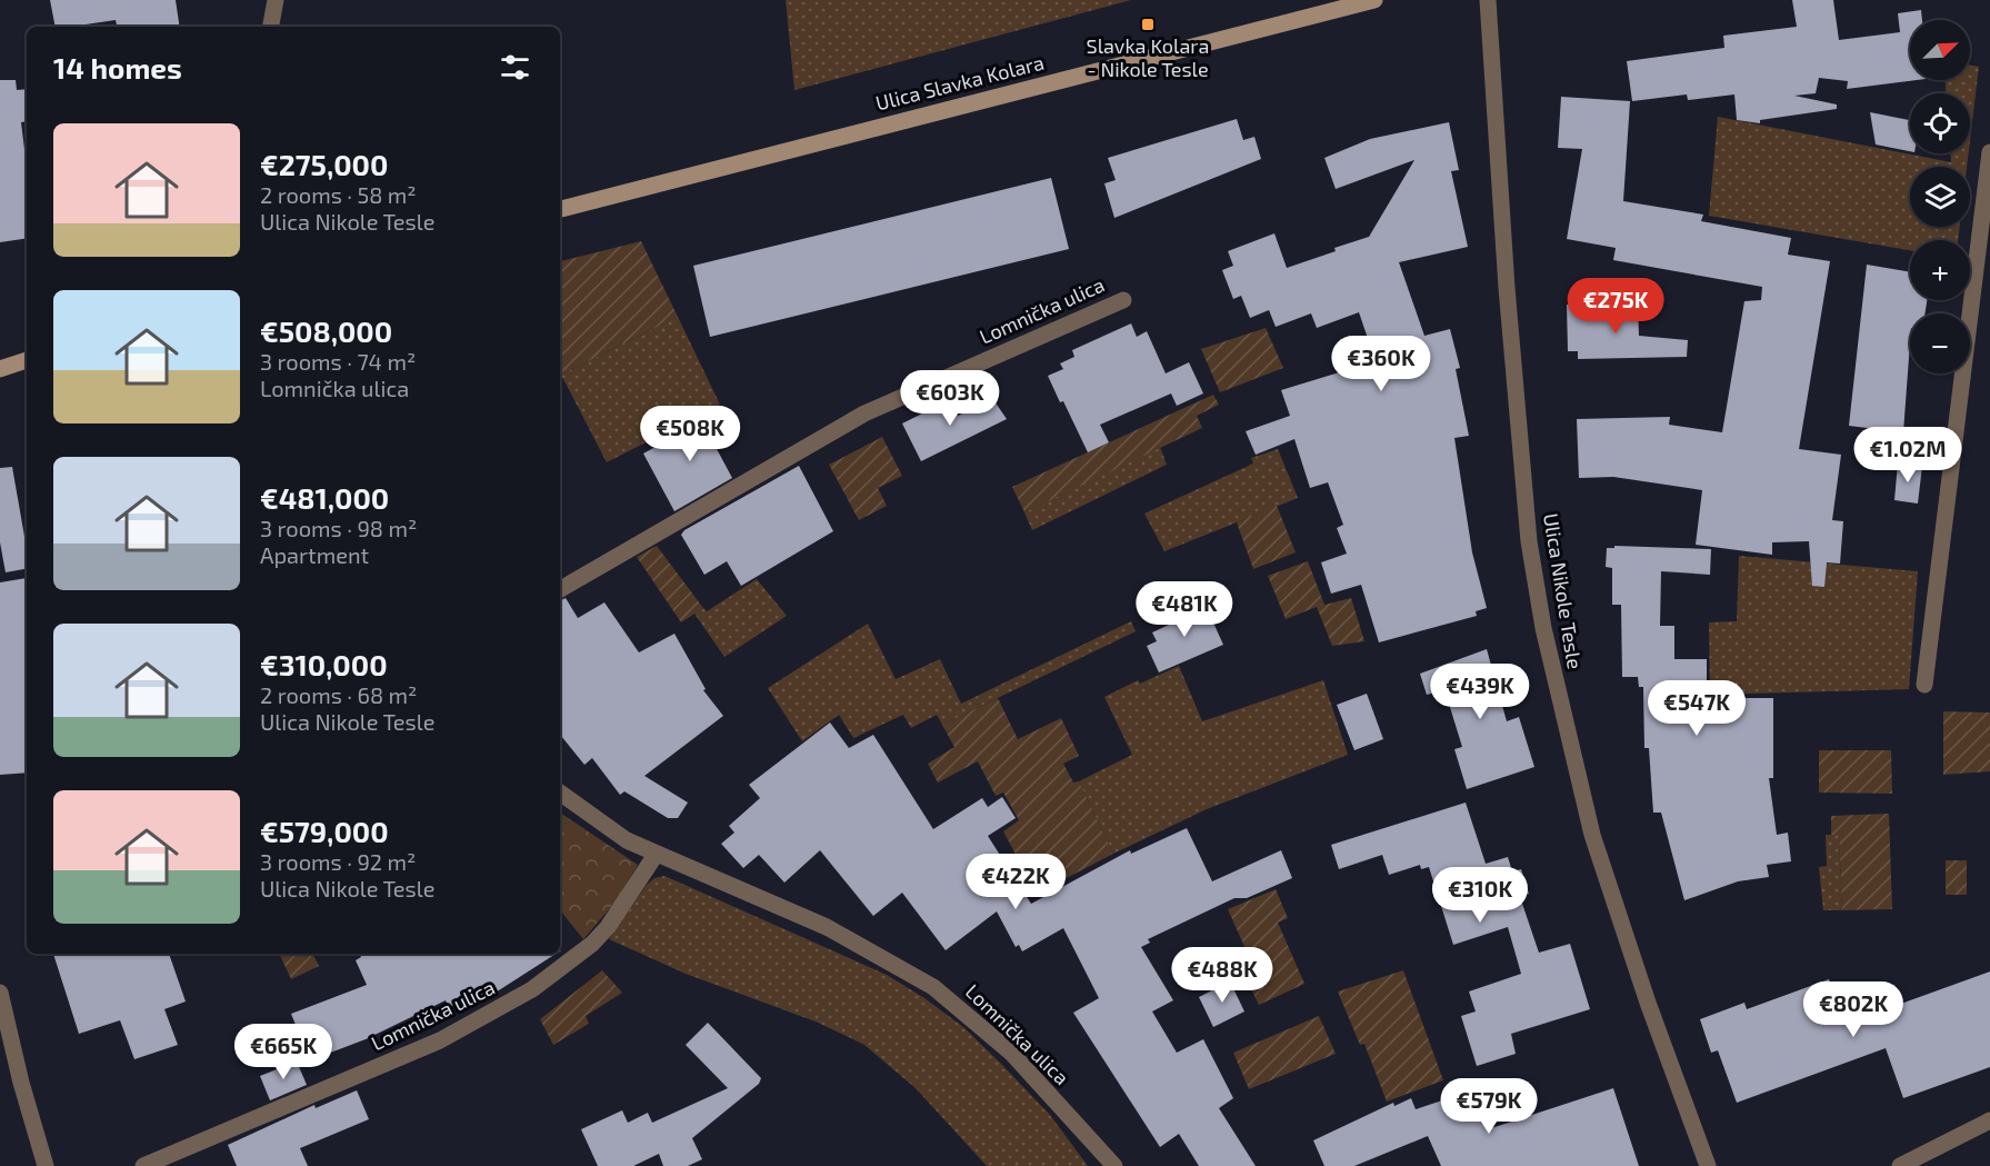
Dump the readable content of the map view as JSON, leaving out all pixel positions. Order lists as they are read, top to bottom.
{
  "streets": {
    "main road": ["Ulica Slavka Kolara"],
    "street": ["Lomnička ulica", "Ulica Nikole Tesle"]
  },
  "places": {
    "transit": ["Slavka Kolara - Nikole Tesle"]
  },
  "north": "top right",
  "page": {
    "map_buttons": ["+", "−"],
    "heading": "14 homes",
    "list": [
      {
        "name": "€275,000",
        "note": "2 rooms · 58 m² · Ulica Nikole Tesle"
      },
      {
        "name": "€508,000",
        "note": "3 rooms · 74 m² · Lomnička ulica"
      },
      {
        "name": "€481,000",
        "note": "3 rooms · 98 m² · Apartment"
      },
      {
        "name": "€310,000",
        "note": "2 rooms · 68 m² · Ulica Nikole Tesle"
      },
      {
        "name": "€579,000",
        "note": "3 rooms · 92 m² · Ulica Nikole Tesle"
      }
    ],
    "price": [
      "€275K",
      "€360K",
      "€603K",
      "€508K",
      "€1.02M",
      "€481K",
      "€439K",
      "€547K",
      "€422K",
      "€310K",
      "€488K",
      "€802K",
      "€665K",
      "€579K"
    ]
  }
}
